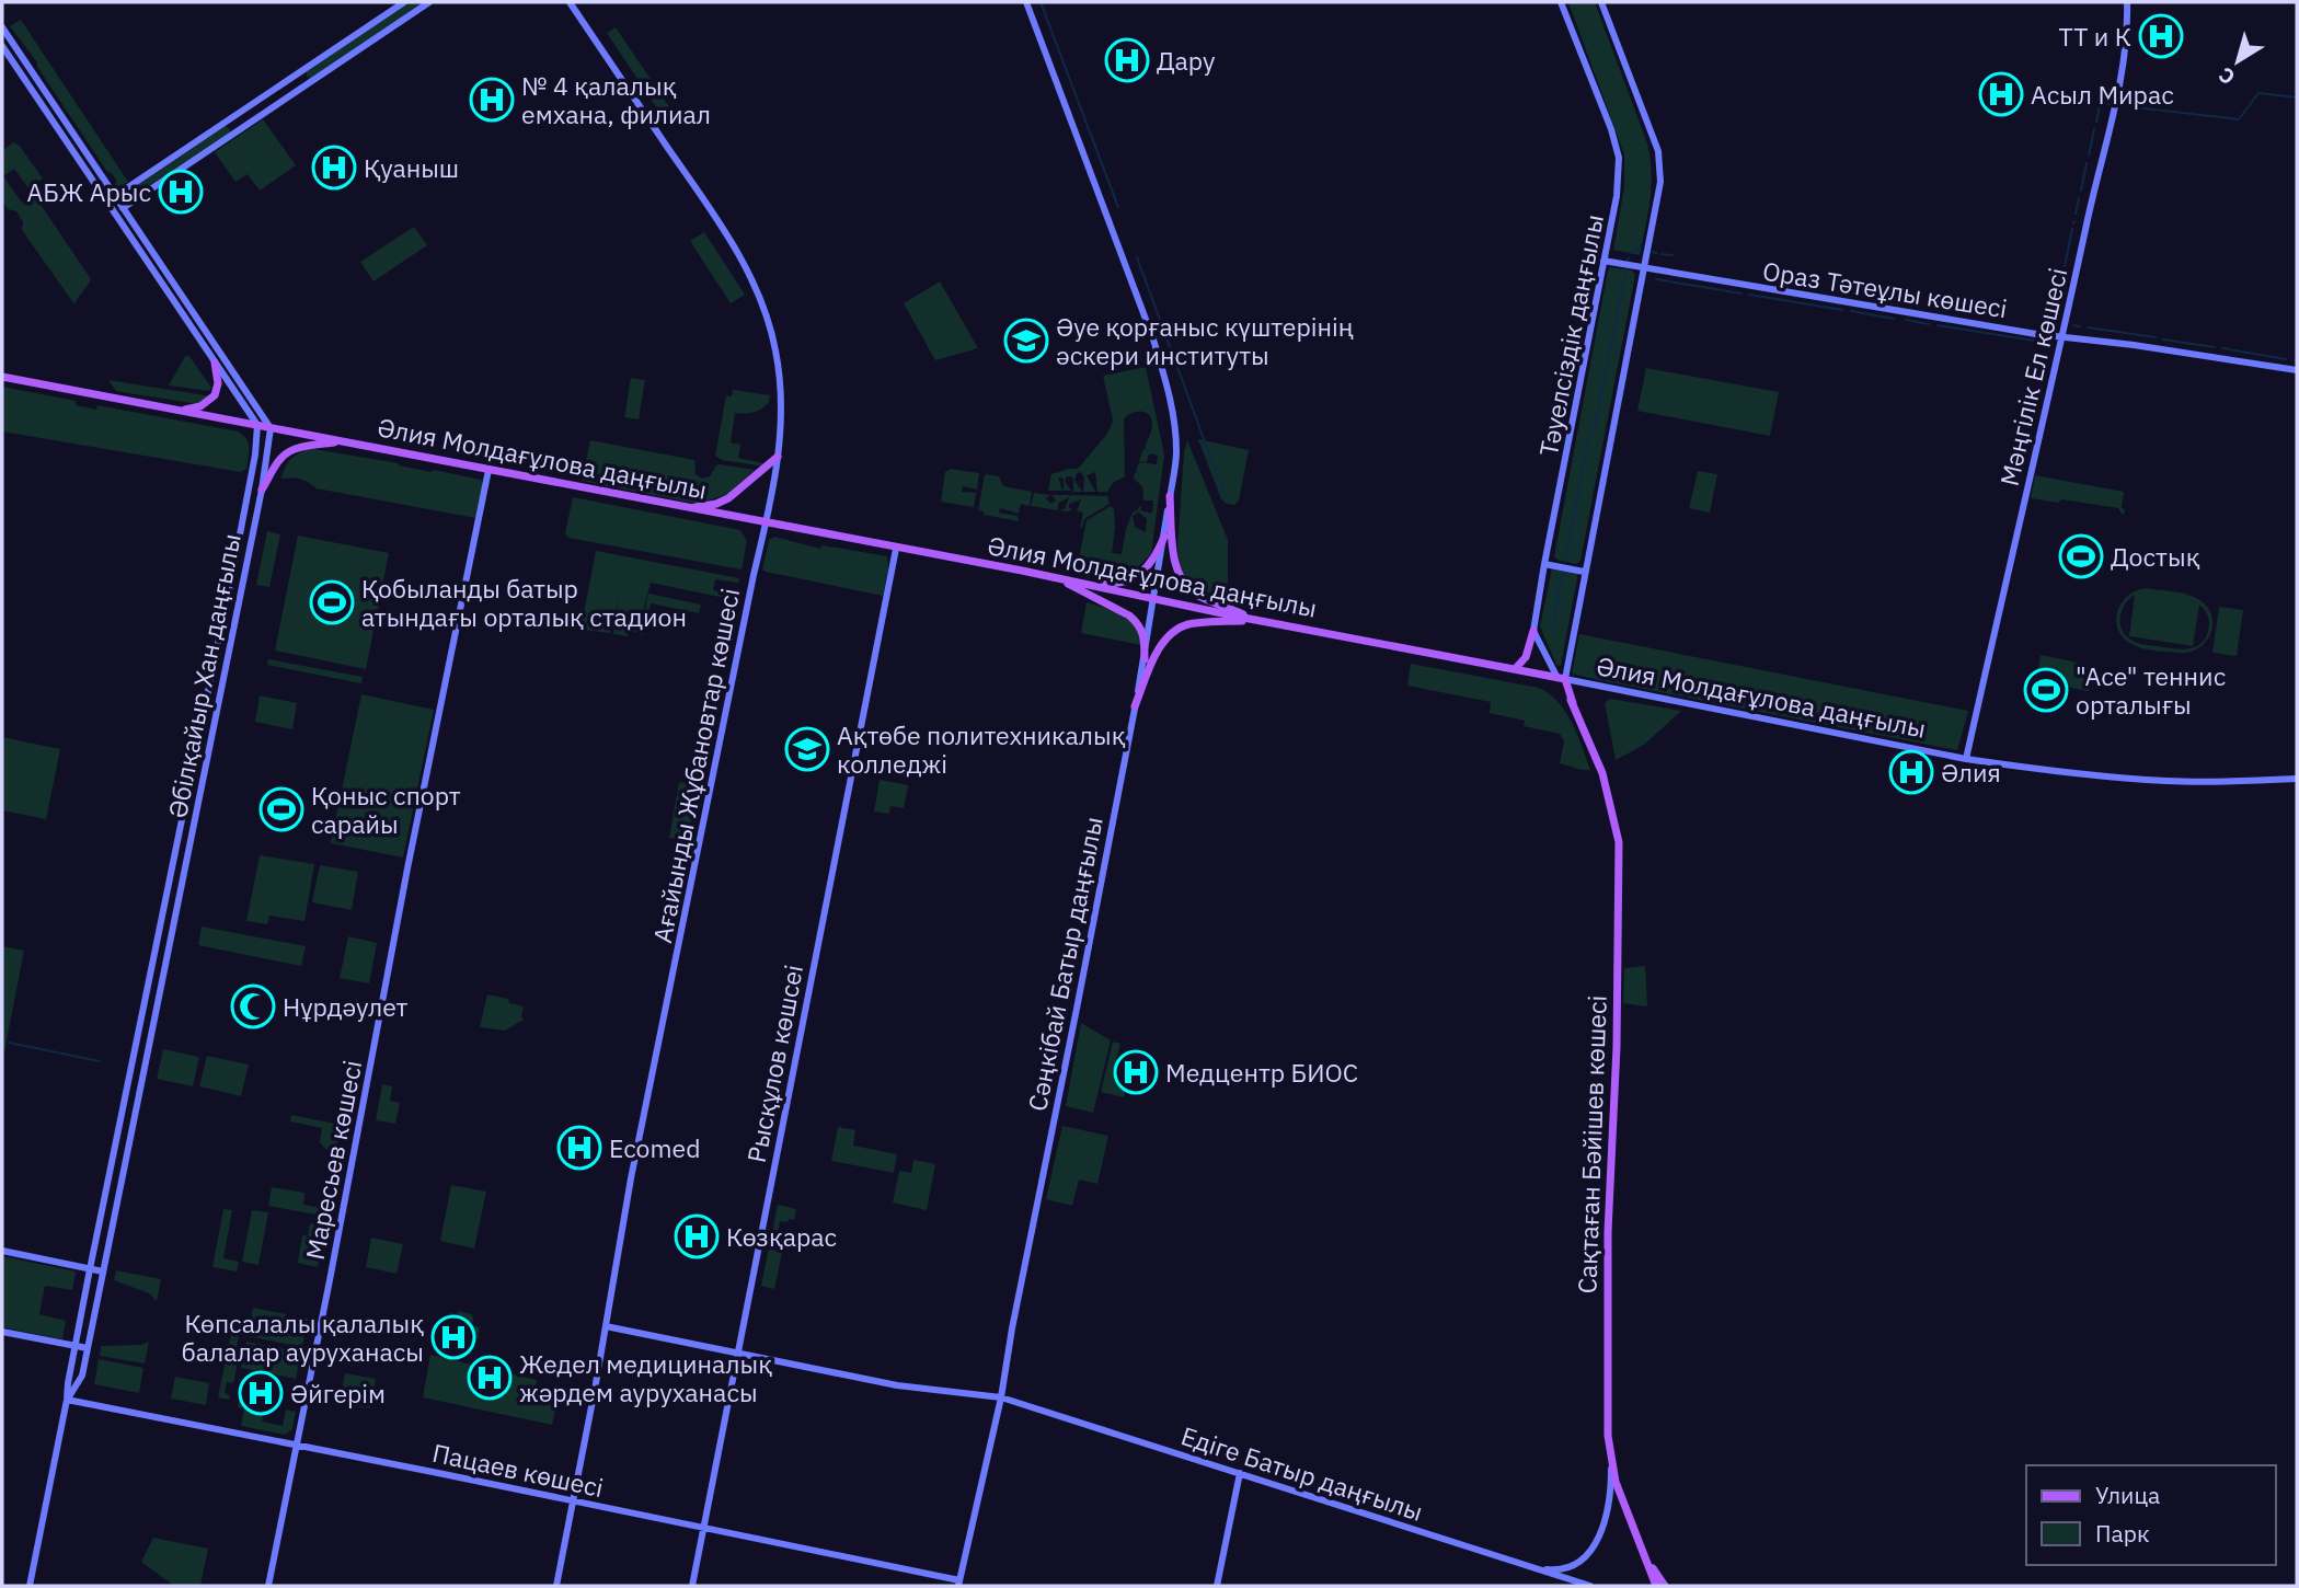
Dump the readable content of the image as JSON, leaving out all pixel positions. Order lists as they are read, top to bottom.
{
  "streets": {
    "main road": ["Әлия Молдағұлова даңғылы", "Сақтаған Бәйішев көшесі"],
    "street": [
      "Ораз Тәтеұлы көшесі",
      "Тәуелсіздік даңғылы",
      "Мәңгілік Ел көшесі",
      "Әбілқайыр Хан даңғылы",
      "Ағайынды Жұбановтар көшесі",
      "Сәңкібай Батыр даңғылы",
      "Рысқұлов көшсеі",
      "Маресьев көшесі",
      "Пацаев көшесі",
      "Едіге Батыр даңғылы"
    ]
  },
  "crossings": [
    ["Ораз Тәтеұлы көшесі", "Тәуелсіздік даңғылы"],
    ["Ораз Тәтеұлы көшесі", "Мәңгілік Ел көшесі"],
    ["Мәңгілік Ел көшесі", "Әлия Молдағұлова даңғылы"],
    ["Әлия Молдағұлова даңғылы", "Әбілқайыр Хан даңғылы"],
    ["Әлия Молдағұлова даңғылы", "Ағайынды Жұбановтар көшесі"],
    ["Әлия Молдағұлова даңғылы", "Сәңкібай Батыр даңғылы"],
    ["Әлия Молдағұлова даңғылы", "Рысқұлов көшсеі"],
    ["Әлия Молдағұлова даңғылы", "Сақтаған Бәйішев көшесі"],
    ["Әлия Молдағұлова даңғылы", "Маресьев көшесі"],
    ["Әбілқайыр Хан даңғылы", "Пацаев көшесі"],
    ["Ағайынды Жұбановтар көшесі", "Пацаев көшесі"],
    ["Ағайынды Жұбановтар көшесі", "Едіге Батыр даңғылы"],
    ["Сәңкібай Батыр даңғылы", "Пацаев көшесі"],
    ["Сәңкібай Батыр даңғылы", "Едіге Батыр даңғылы"],
    ["Рысқұлов көшсеі", "Пацаев көшесі"],
    ["Рысқұлов көшсеі", "Едіге Батыр даңғылы"],
    ["Маресьев көшесі", "Пацаев көшесі"]
  ],
  "places": {
    "hospital": [
      "ТТ и К",
      "Дару",
      "Асыл Мирас",
      "№ 4 қалалық емхана, филиал",
      "Қуаныш",
      "АБЖ Арыс",
      "Әлия",
      "Медцентр БИОС",
      "Ecomed",
      "Көзқарас",
      "Көпсалалы қалалық балалар ауруханасы",
      "Жедел медициналық жәрдем ауруханасы",
      "Әйгерім"
    ],
    "school or university": ["Әуе қорғаныс күштерінің әскери институты", "Ақтөбе политехникалық колледжі"],
    "sports": [
      "Достық",
      "Қобыланды батыр атындағы орталық стадион",
      "\"Ace\" теннис орталығы",
      "Қоныс спорт сарайы"
    ],
    "mosque": ["Нұрдәулет"]
  },
  "legend": ["Улица", "Парк"],
  "north": "bottom left"
}
